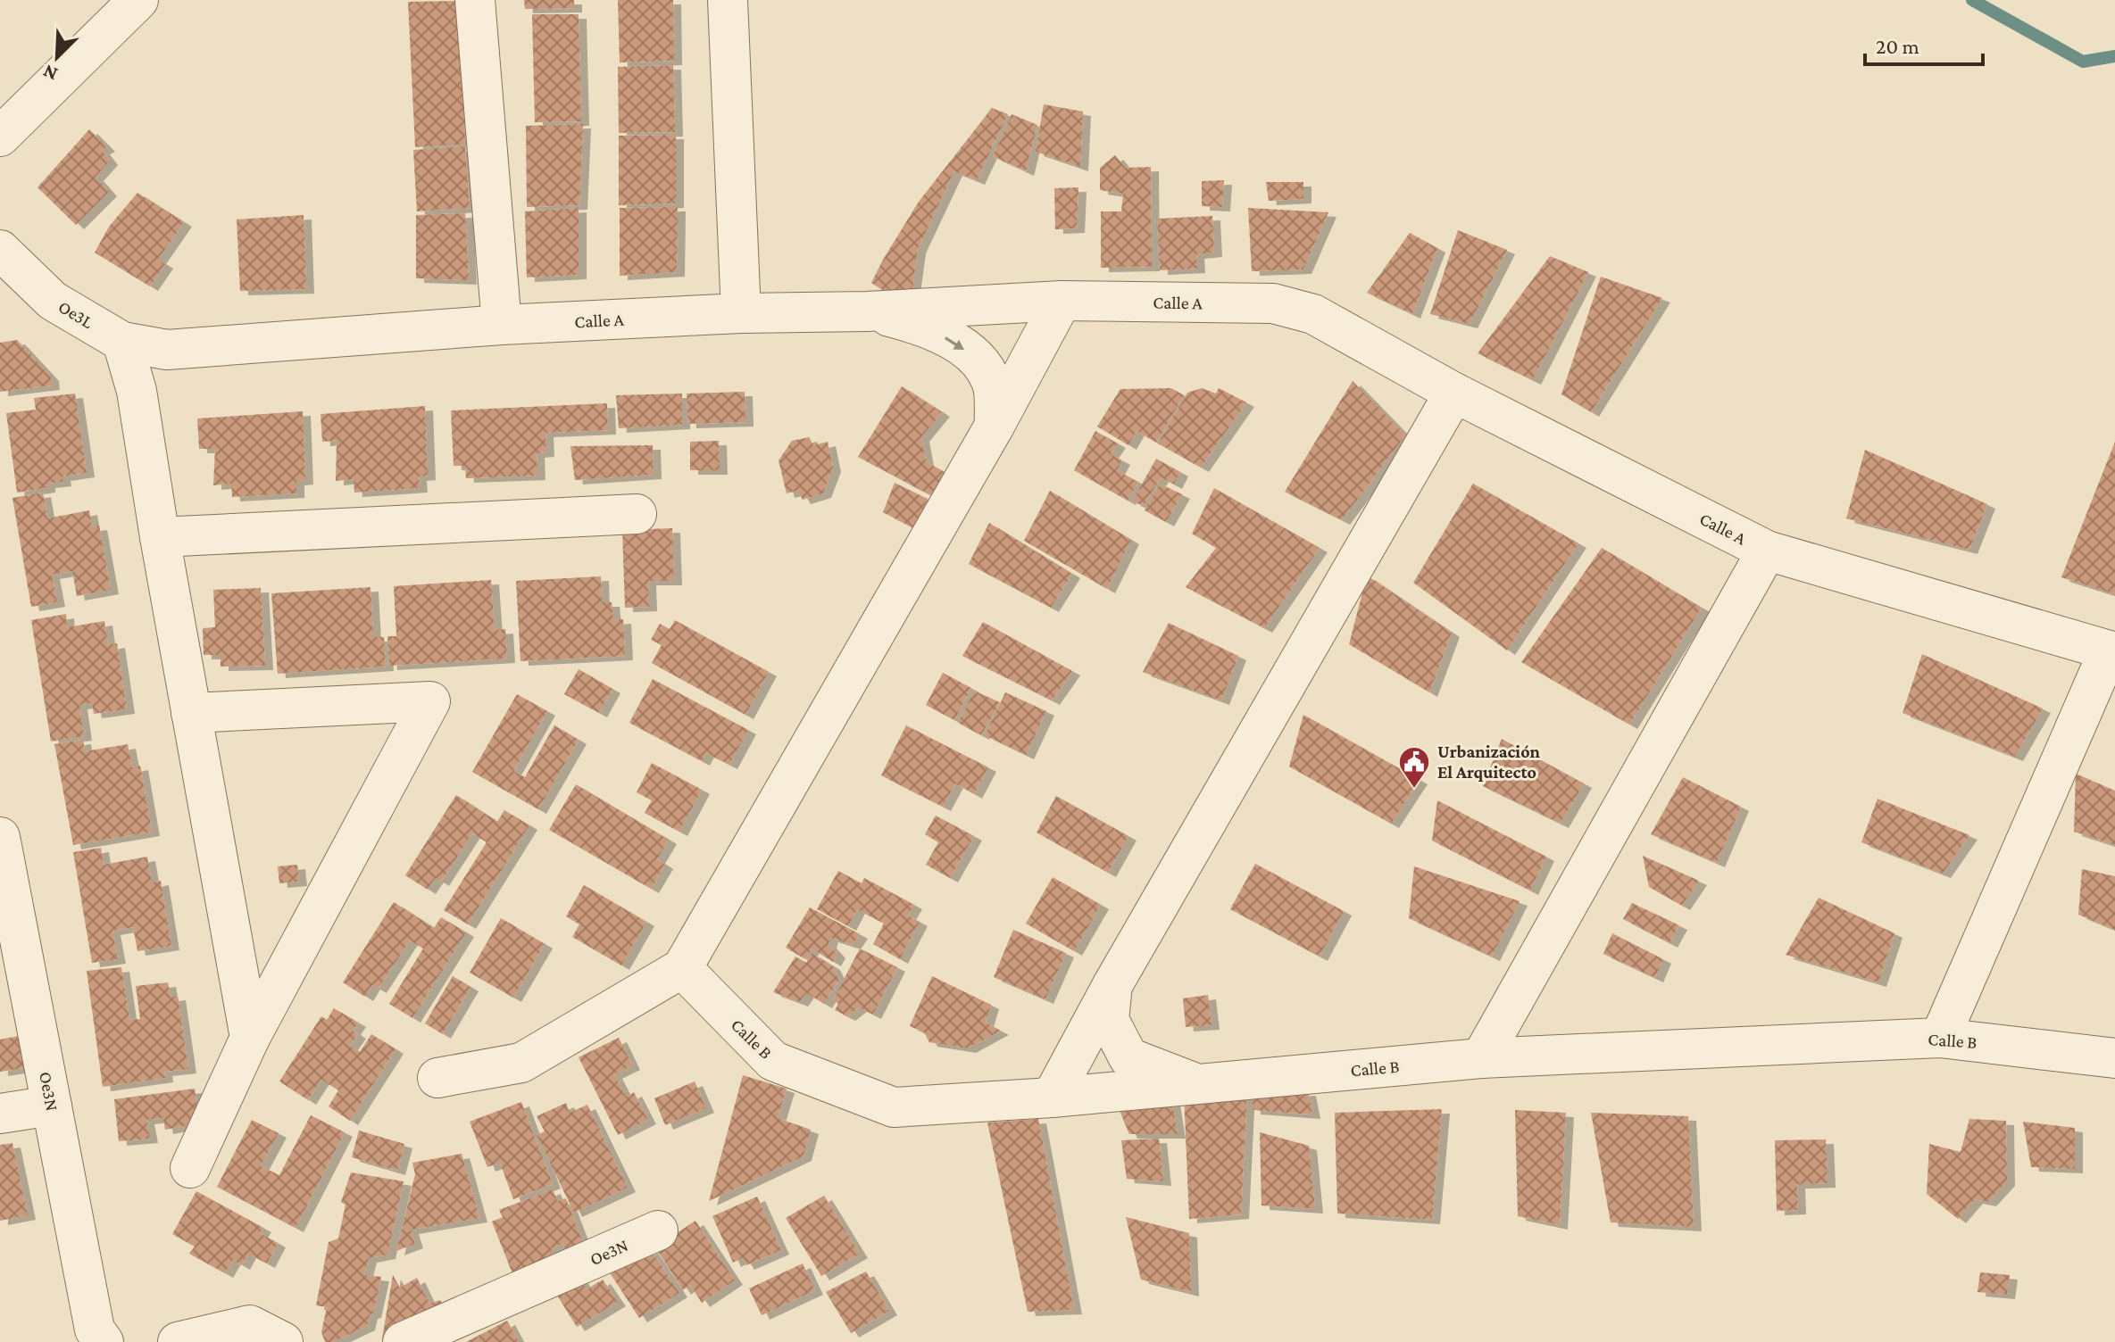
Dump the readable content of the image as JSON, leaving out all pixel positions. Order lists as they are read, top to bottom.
{
  "streets": {
    "street": [
      "Calle A",
      "Oe3L",
      "Calle B",
      "Oe3N"
    ]
  },
  "crossings": [
    ["Calle A", "Oe3L"]
  ],
  "places": {
    "public building": ["Urbanización El Arquitecto"]
  },
  "scale_bar": "20 m",
  "north": "bottom left"
}
